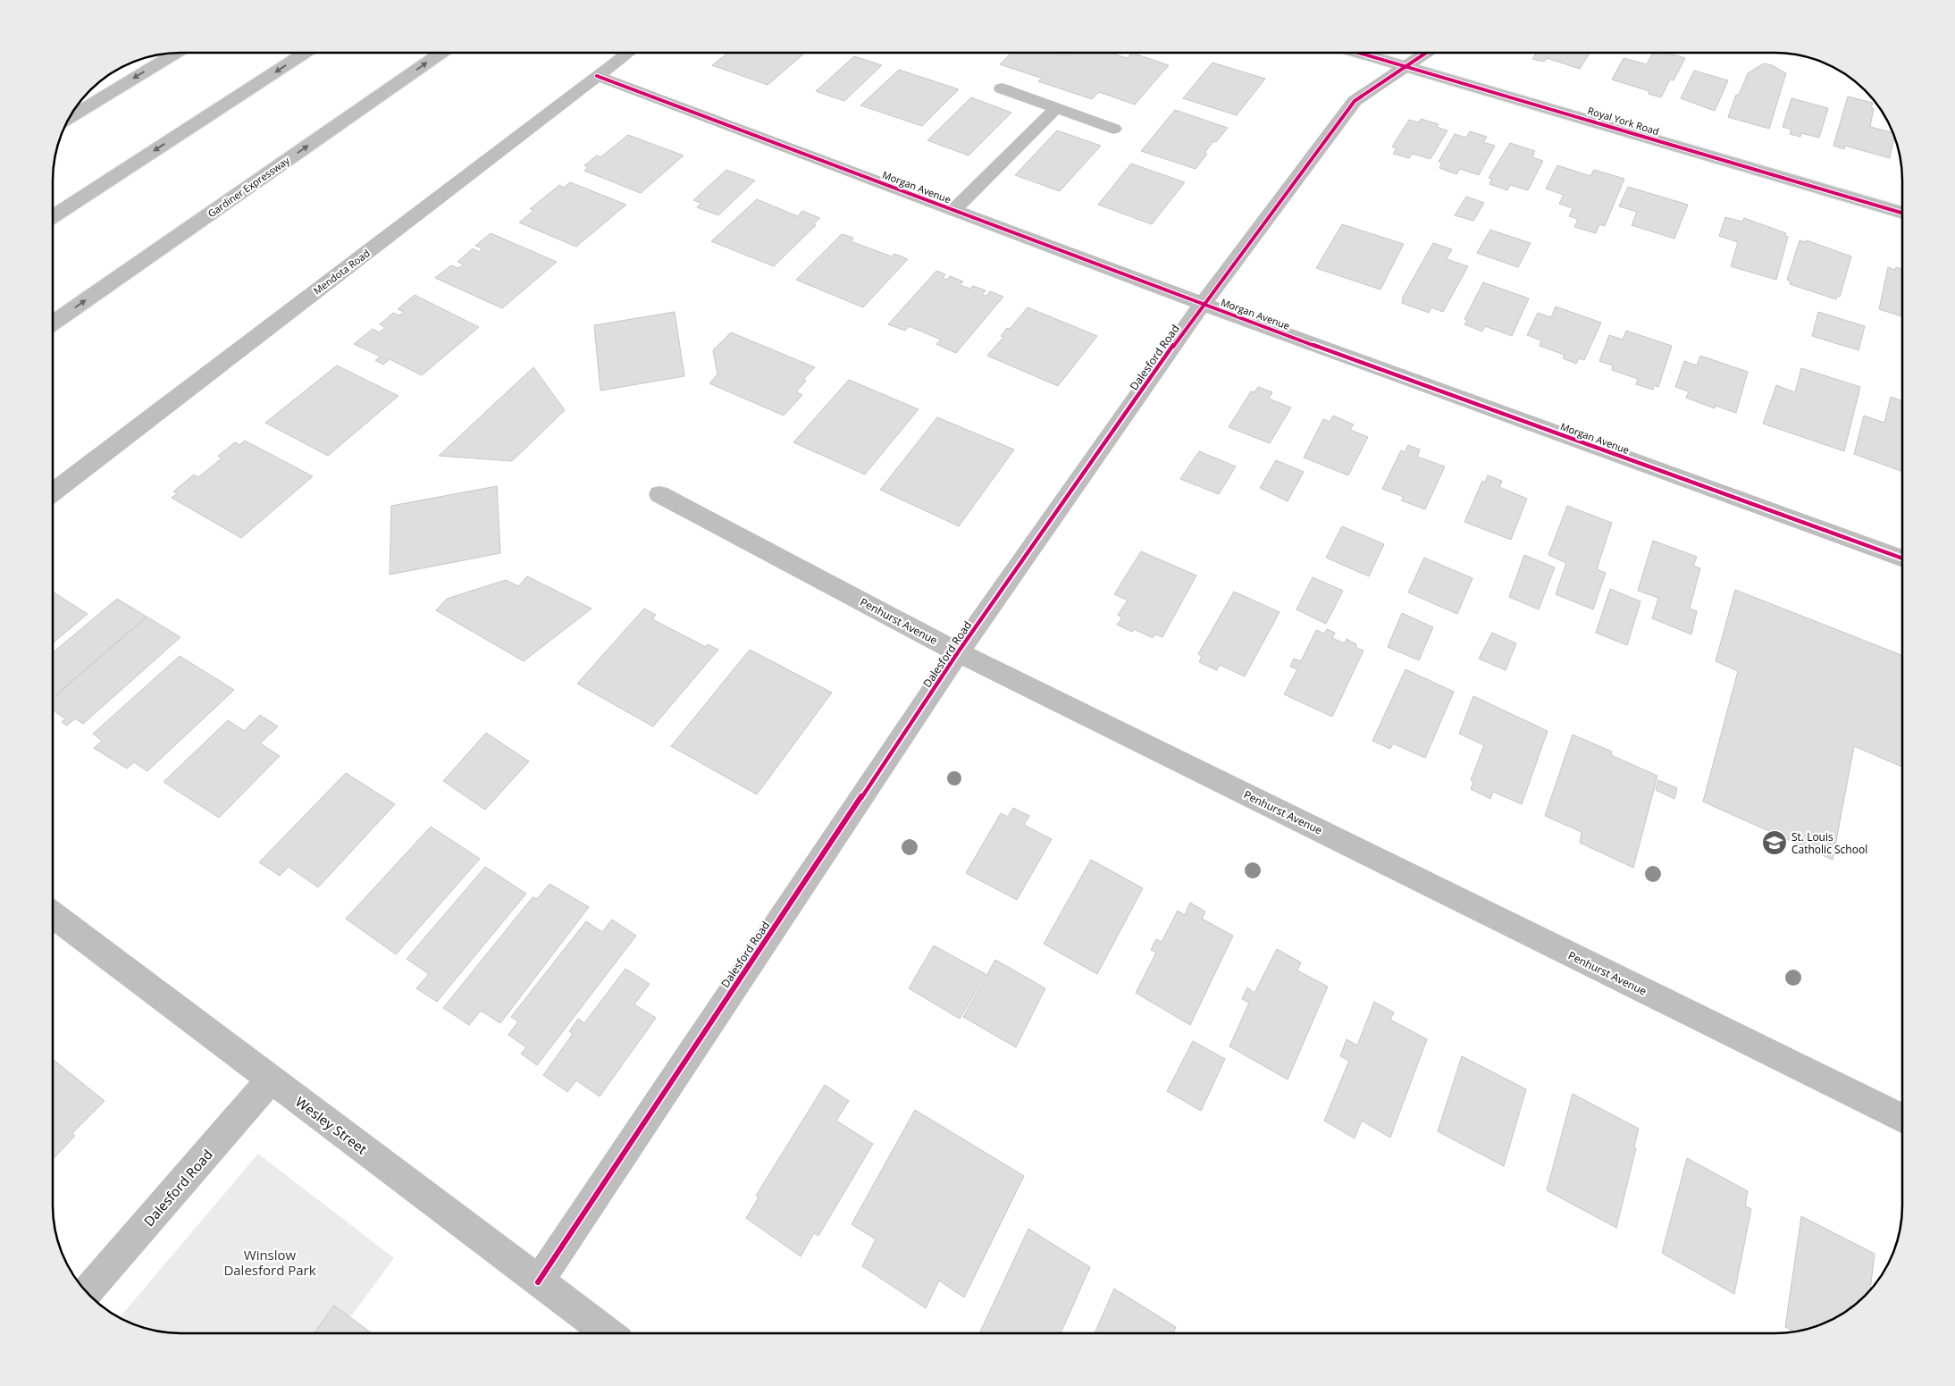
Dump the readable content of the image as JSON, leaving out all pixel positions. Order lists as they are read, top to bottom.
{
  "streets": {
    "main road": [
      "Royal York Road",
      "Gardiner Expressway",
      "Morgan Avenue",
      "Mendota Road",
      "Dalesford Road",
      "Penhurst Avenue",
      "Wesley Street"
    ]
  },
  "crossings": [
    ["Royal York Road", "Dalesford Road"],
    ["Morgan Avenue", "Mendota Road"],
    ["Morgan Avenue", "Dalesford Road"],
    ["Dalesford Road", "Penhurst Avenue"],
    ["Dalesford Road", "Wesley Street"]
  ],
  "parks": ["Winslow Dalesford Park"],
  "places": {
    "school or university": ["St. Louis Catholic School"]
  }
}
